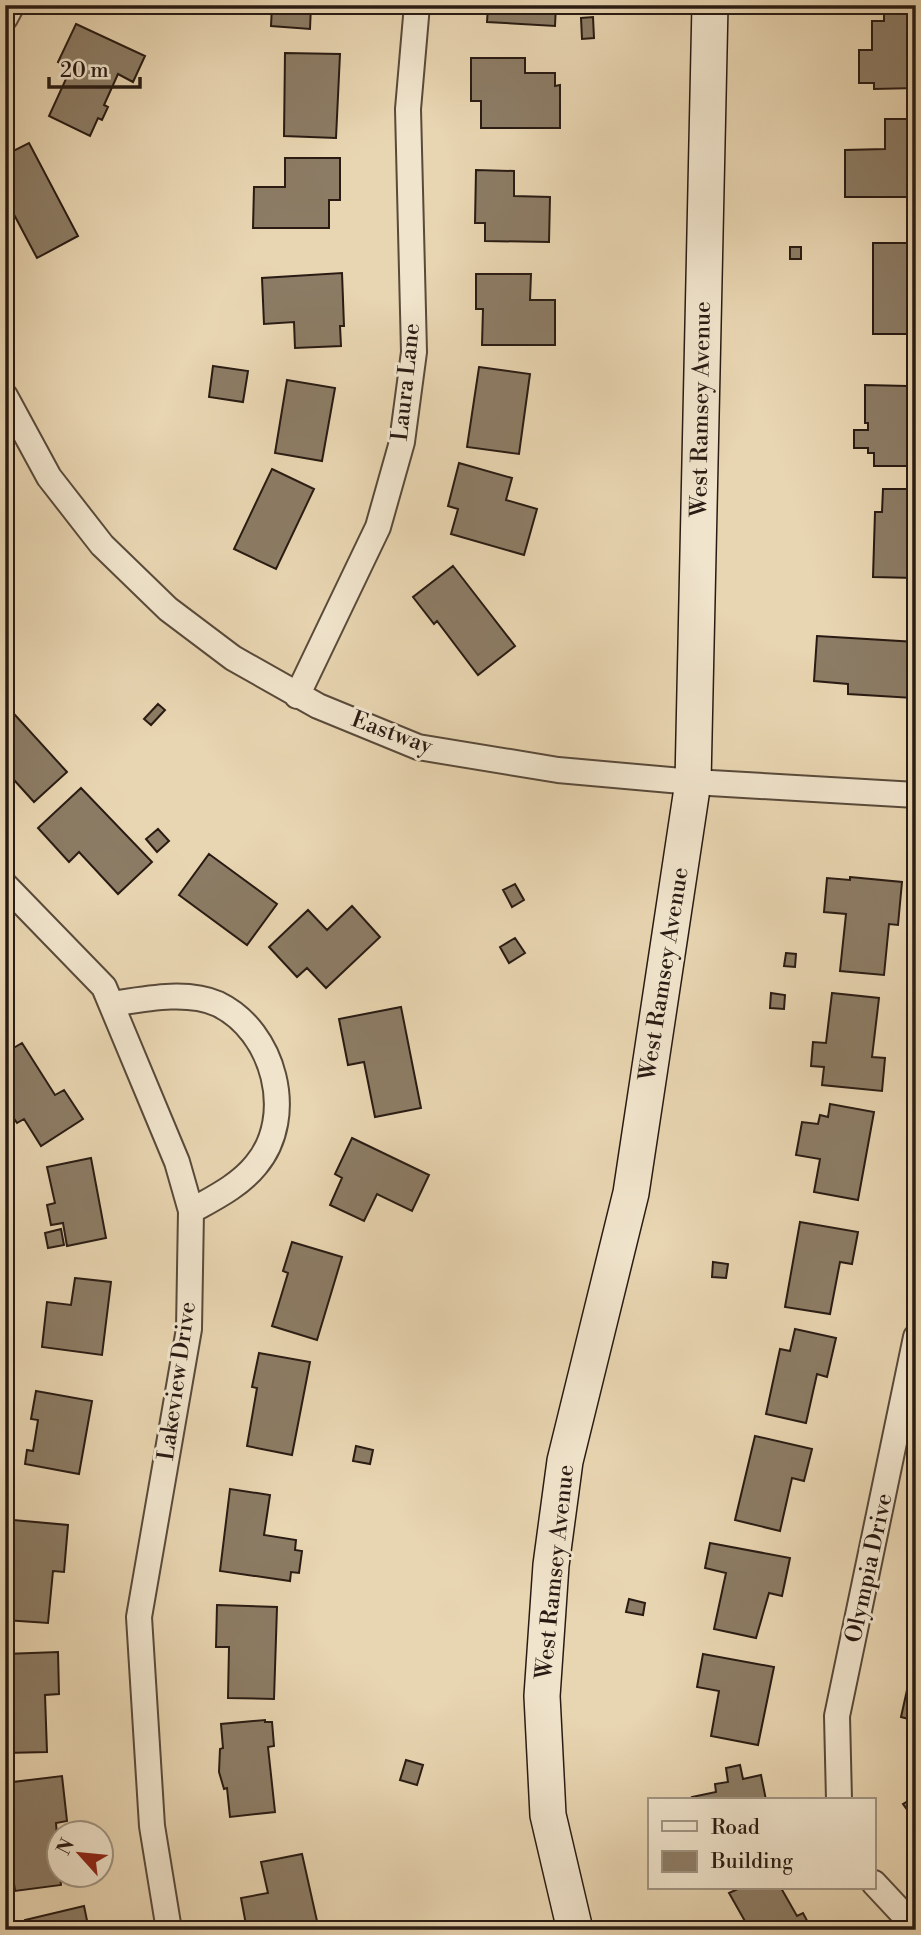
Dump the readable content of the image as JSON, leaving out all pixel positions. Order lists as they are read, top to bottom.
{
  "streets": {
    "street": [
      "Laura Lane",
      "West Ramsey Avenue",
      "Eastway",
      "Lakeview Drive",
      "Olympia Drive"
    ]
  },
  "crossings": [
    ["Laura Lane", "Eastway"],
    ["West Ramsey Avenue", "Eastway"]
  ],
  "legend": ["Road", "Building"],
  "scale_bar": "20 m",
  "north": "top left"
}
